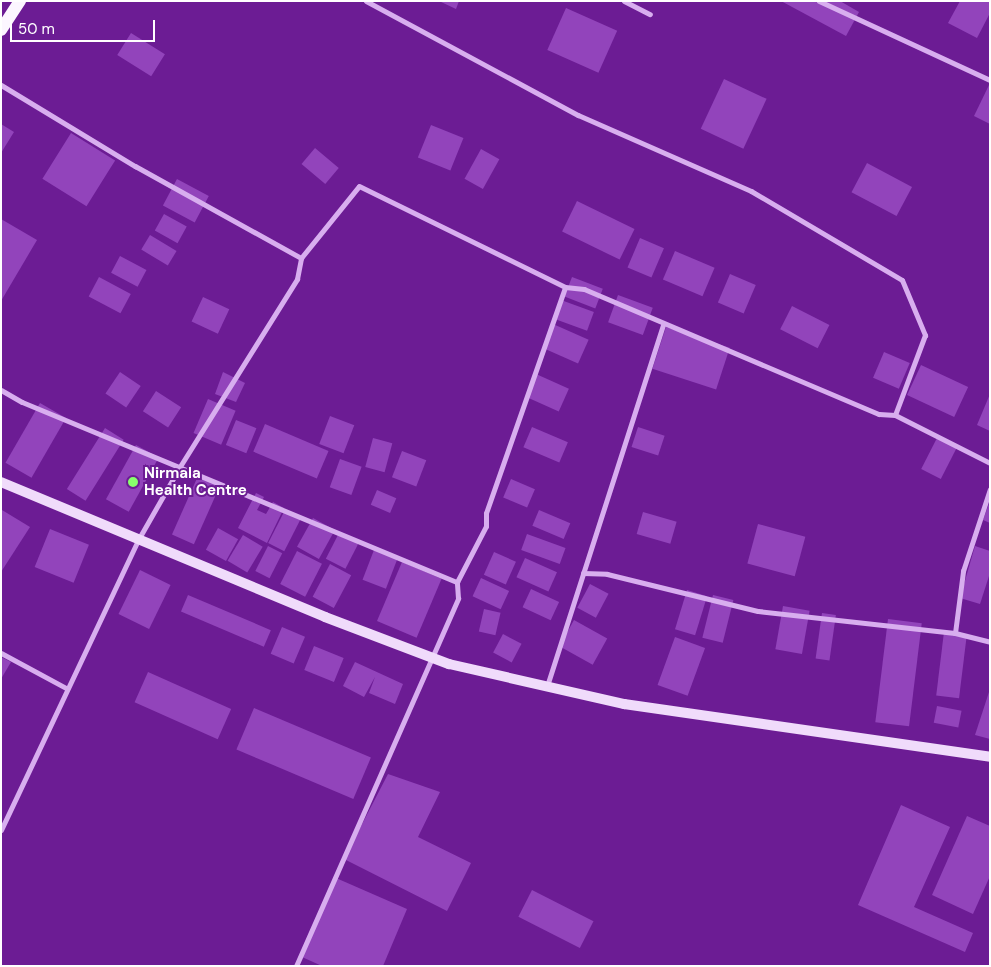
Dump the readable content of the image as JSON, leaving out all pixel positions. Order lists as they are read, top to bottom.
{
  "places": ["Nirmala Health Centre"],
  "scale_bar": "50 m"
}
